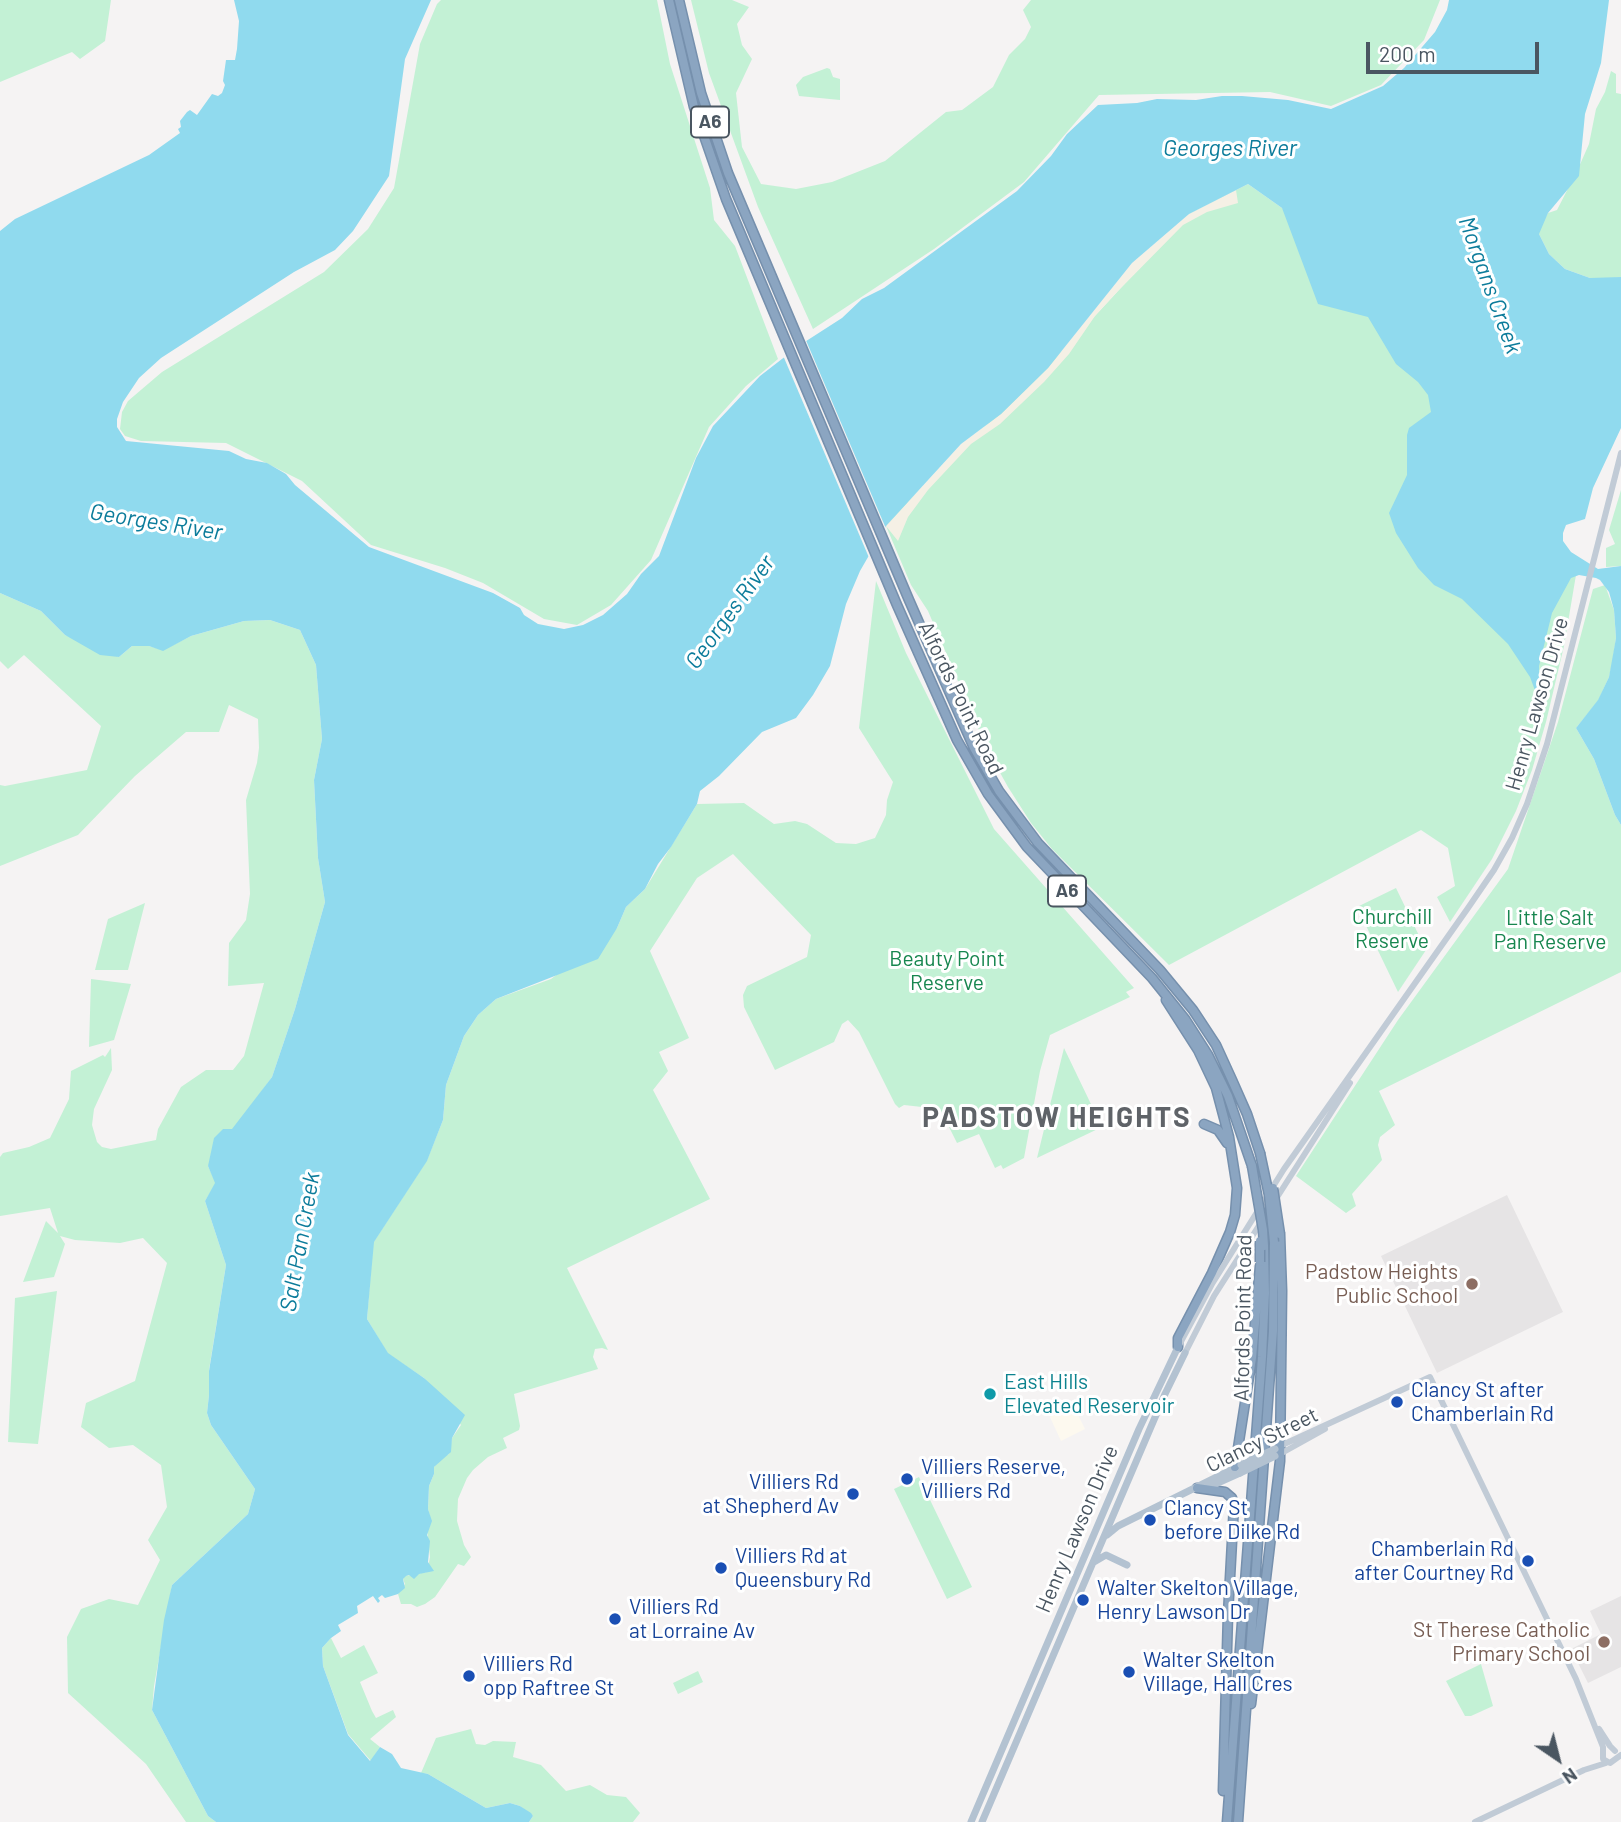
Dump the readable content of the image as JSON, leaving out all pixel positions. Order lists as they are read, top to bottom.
{
  "streets": {
    "highway": ["A6", "Alfords Point Road"],
    "main road": ["Henry Lawson Drive", "Clancy Street"]
  },
  "crossings": [
    ["A6", "Alfords Point Road"],
    ["A6", "Henry Lawson Drive"],
    ["A6", "Clancy Street"],
    ["Henry Lawson Drive", "Clancy Street"]
  ],
  "districts": ["PADSTOW HEIGHTS"],
  "water": ["Georges River", "Morgans Creek", "Salt Pan Creek"],
  "parks": ["Churchill Reserve", "Little Salt Pan Reserve", "Beauty Point Reserve"],
  "places": [
    "Padstow Heights Public School",
    "East Hills Elevated Reservoir",
    "Clancy St after Chamberlain Rd",
    "Villiers Reserve, Villiers Rd",
    "Villiers Rd at Shepherd Av",
    "Clancy St before Dilke Rd",
    "Chamberlain Rd after Courtney Rd",
    "Villiers Rd at Queensbury Rd",
    "Walter Skelton Village, Henry Lawson Dr",
    "Villiers Rd at Lorraine Av",
    "St Therese Catholic Primary School",
    "Walter Skelton Village, Hall Cres",
    "Villiers Rd opp Raftree St"
  ],
  "scale_bar": "200 m",
  "north": "bottom right"
}
